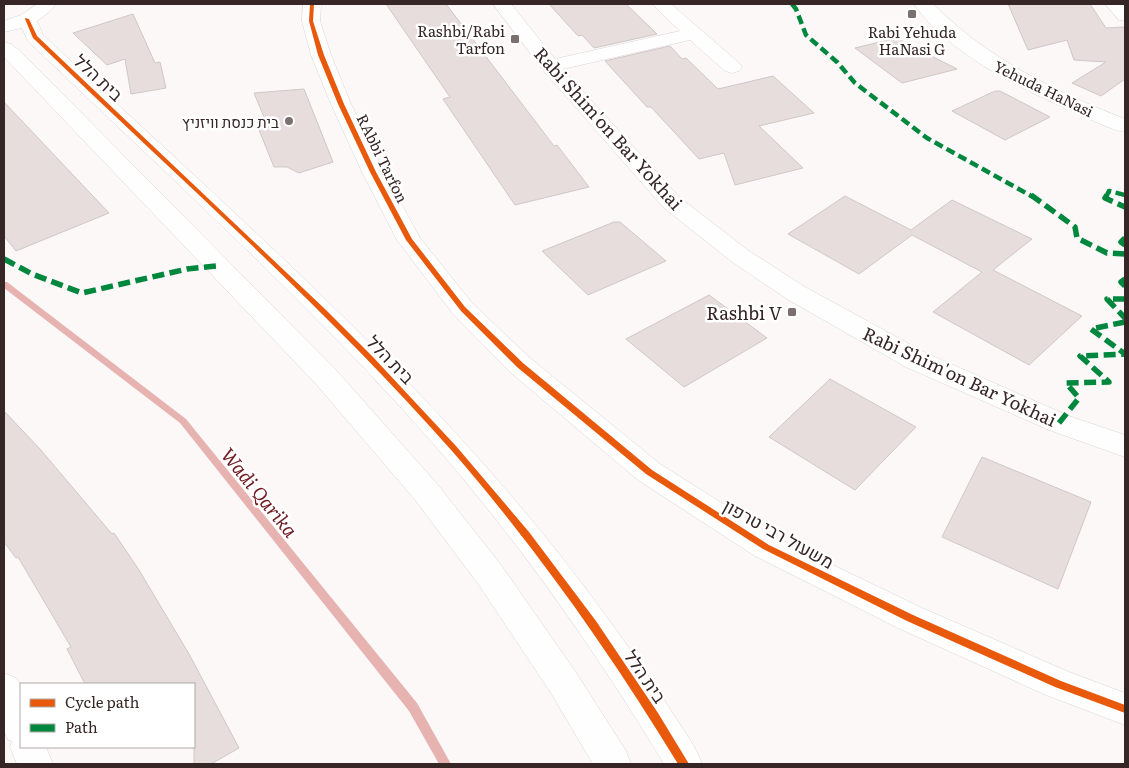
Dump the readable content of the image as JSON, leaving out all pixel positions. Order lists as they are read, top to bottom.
{
  "streets": {
    "street": [
      "בית הלל",
      "Yehuda HaNasi",
      "Rabi Shim'on Bar Yokhai",
      "RAbbi Tarfon",
      "משעול רבי טרפון"
    ]
  },
  "crossings": [
    ["RAbbi Tarfon", "משעול רבי טרפון"]
  ],
  "water": ["Wadi Qarika"],
  "places": {
    "transit": ["Rabi Yehuda HaNasi G", "Rashbi/Rabi Tarfon", "Rashbi V"],
    "other": ["בית כנסת וויזניץ"]
  },
  "legend": ["Cycle path", "Path"]
}
